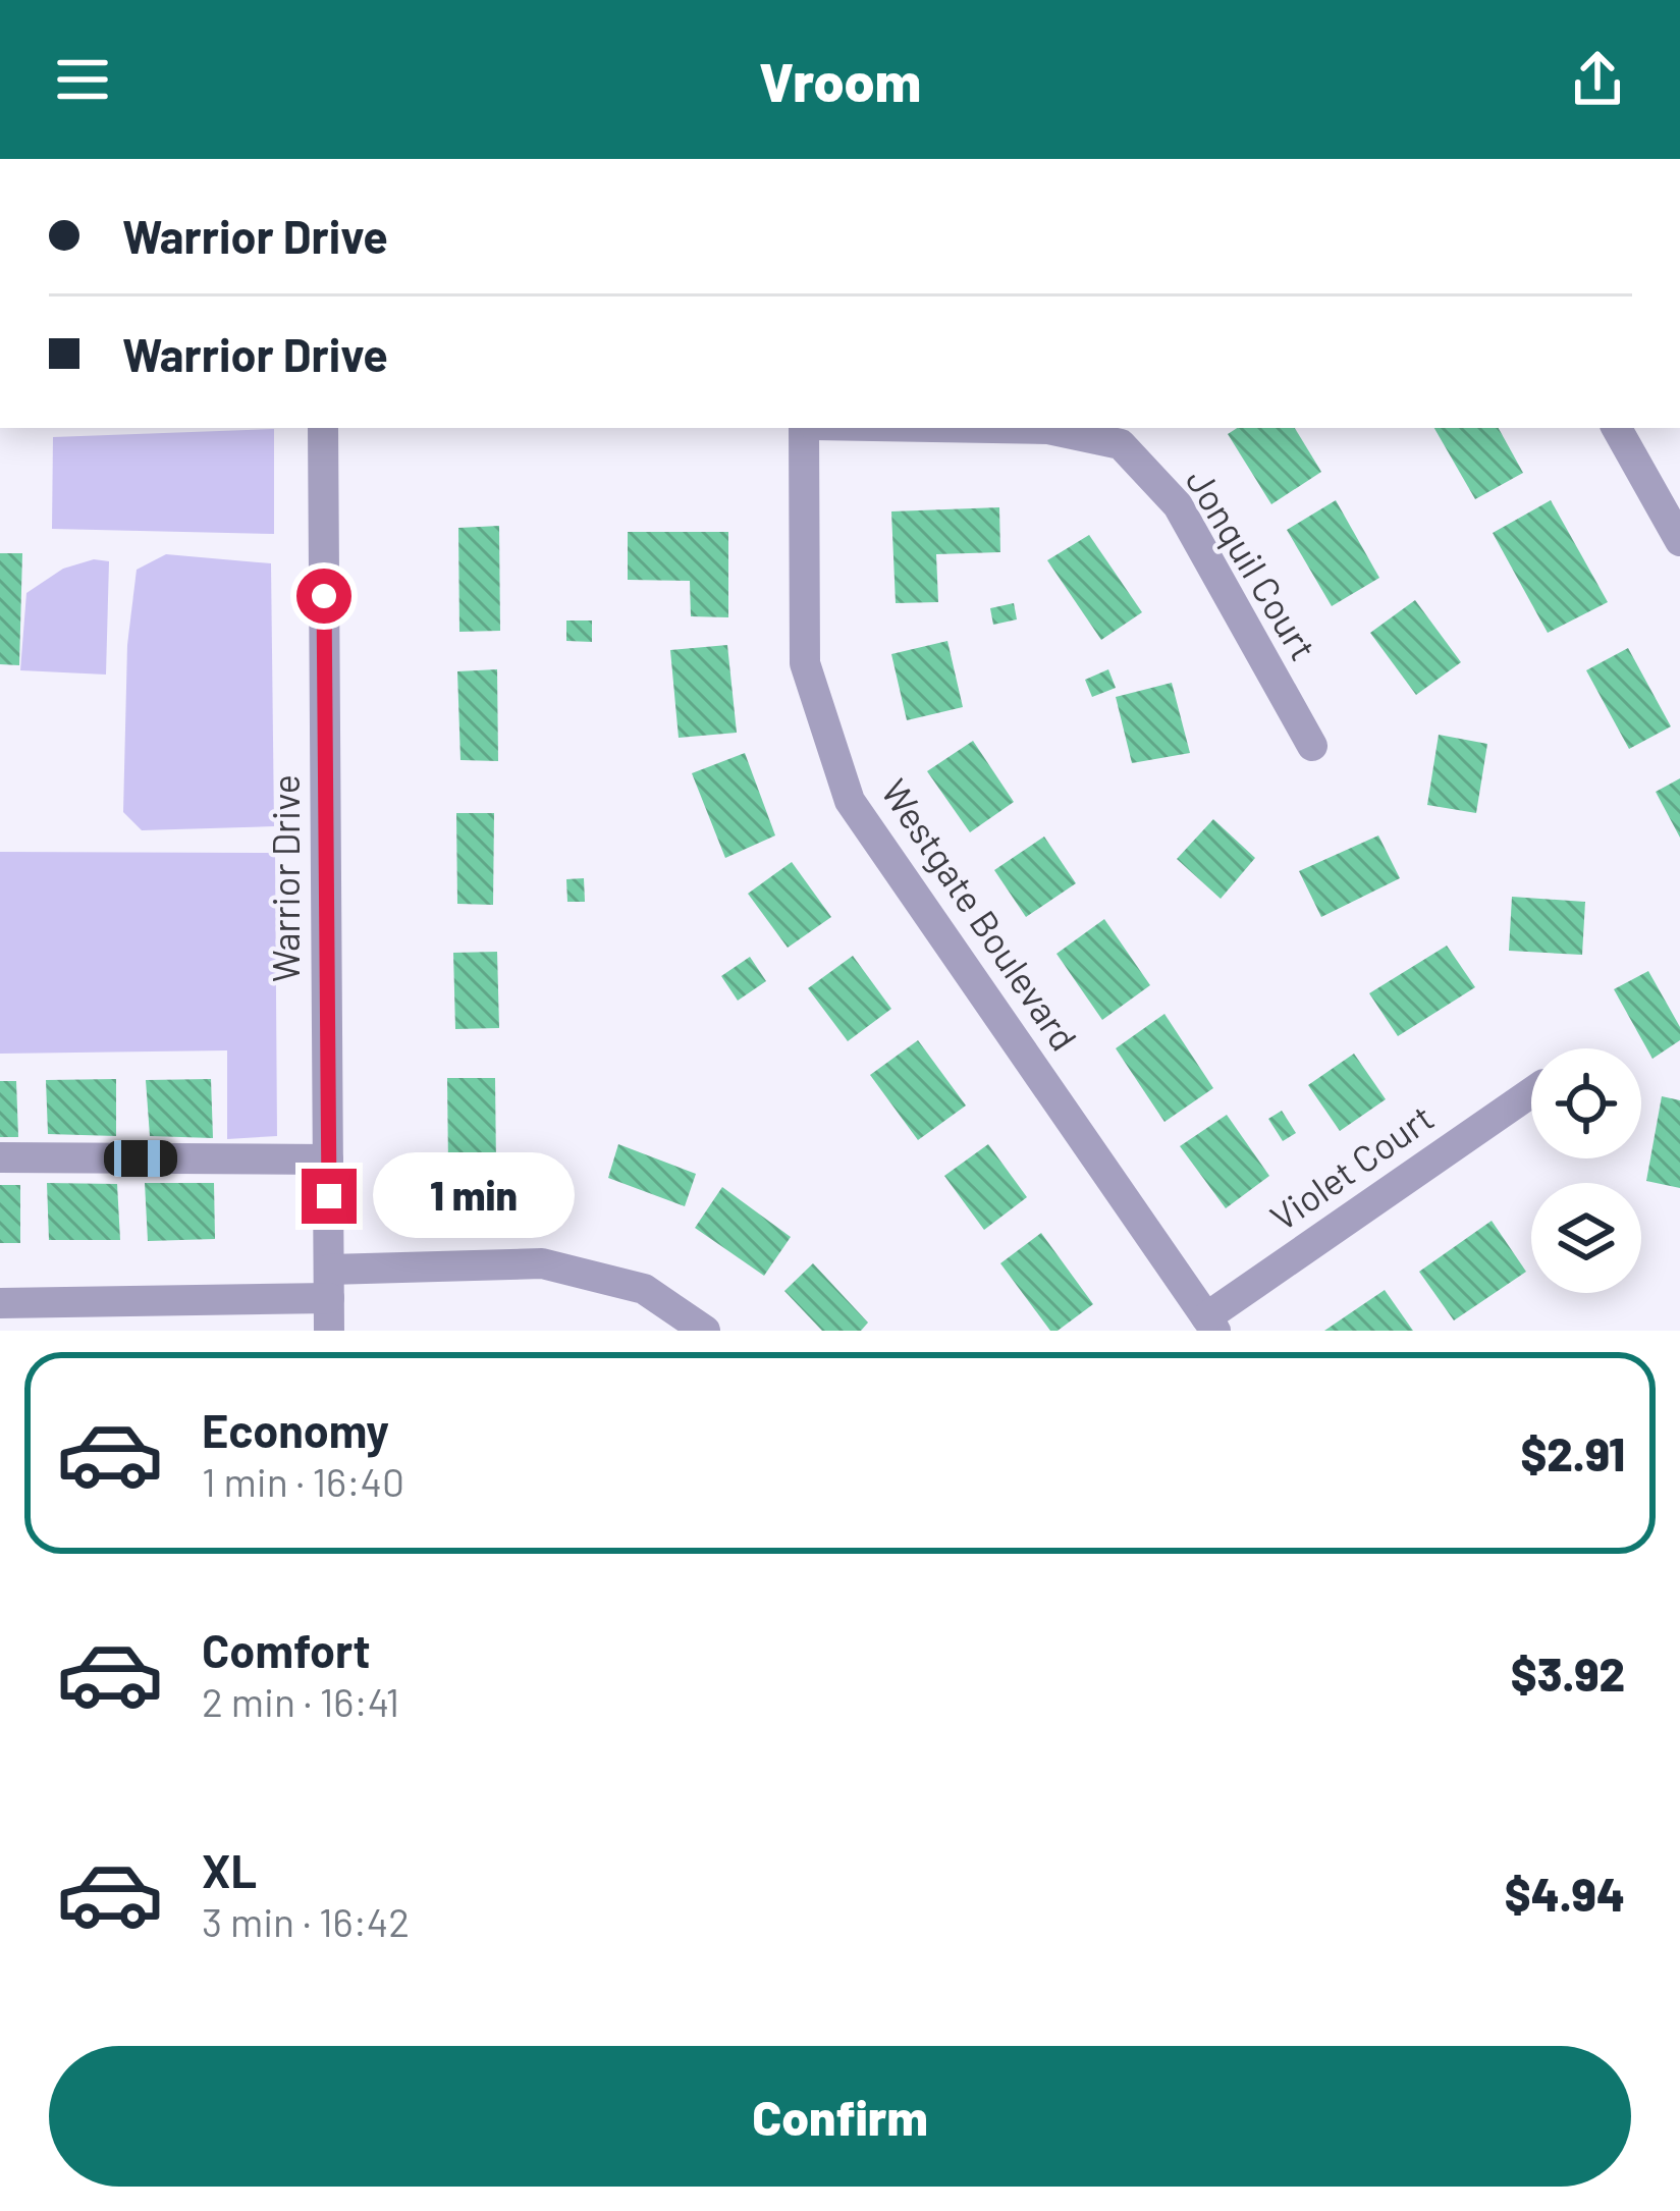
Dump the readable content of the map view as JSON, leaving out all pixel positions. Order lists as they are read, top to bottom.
{
  "streets": {
    "street": [
      "Jonquil Court",
      "Warrior Drive",
      "Westgate Boulevard",
      "Violet Court"
    ]
  },
  "crossings": [
    ["Westgate Boulevard", "Violet Court"]
  ],
  "page": {
    "header": "Vroom",
    "banner": ["Warrior Drive", "Warrior Drive"],
    "bubble": "1 min",
    "list": [
      {
        "name": "Economy",
        "note": "1 min · 16:40",
        "value": "$2.91"
      },
      {
        "name": "Comfort",
        "note": "2 min · 16:41",
        "value": "$3.92"
      },
      {
        "name": "XL",
        "note": "3 min · 16:42",
        "value": "$4.94"
      }
    ],
    "buttons": "Confirm"
  }
}
